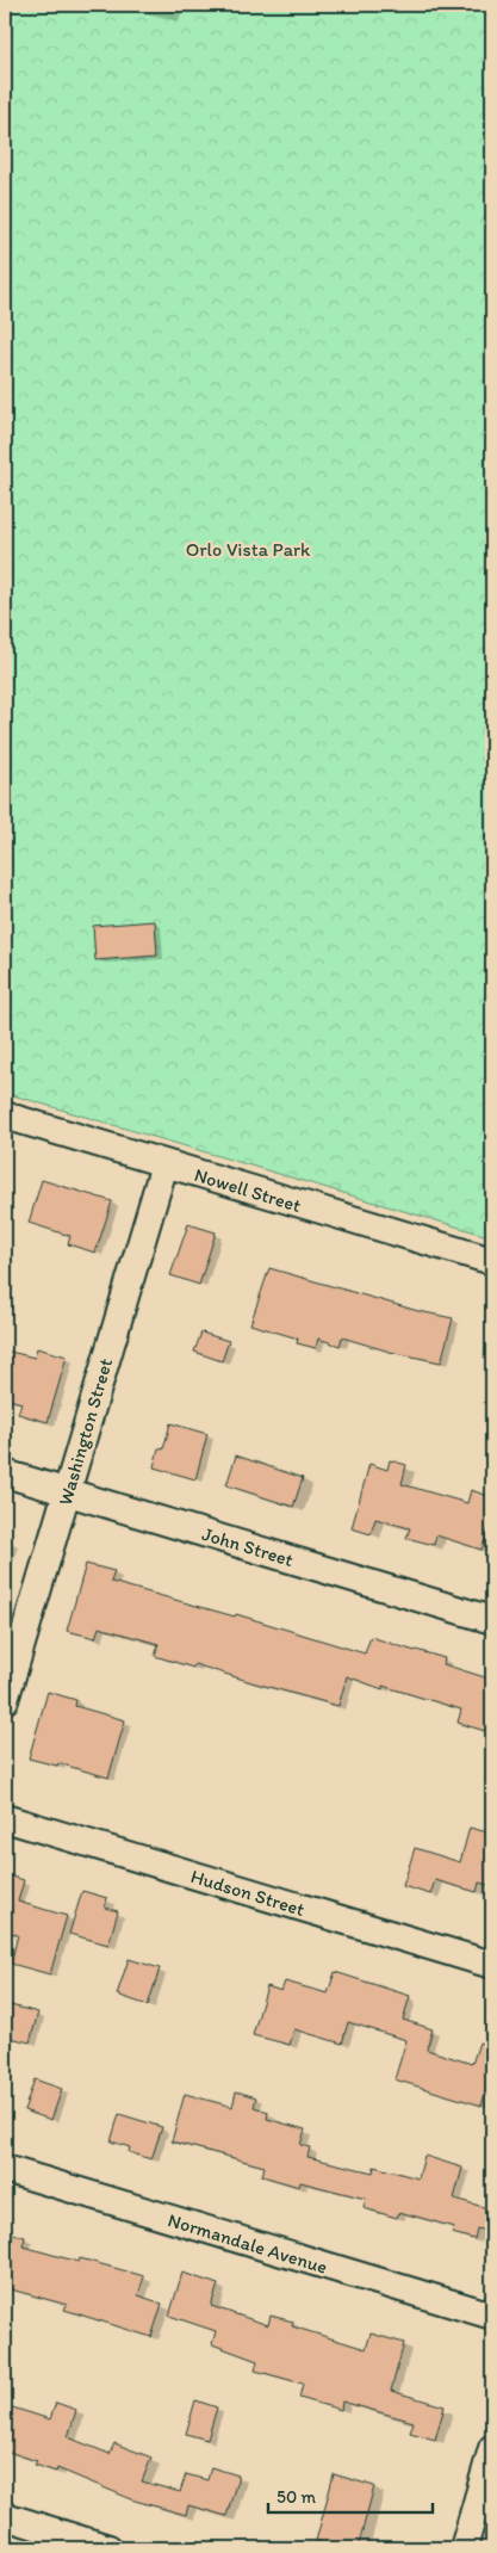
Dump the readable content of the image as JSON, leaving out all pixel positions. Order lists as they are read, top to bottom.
{
  "streets": {
    "street": [
      "Nowell Street",
      "Washington Street",
      "John Street",
      "Hudson Street",
      "Normandale Avenue"
    ]
  },
  "crossings": [
    ["Nowell Street", "Washington Street"],
    ["Washington Street", "John Street"]
  ],
  "parks": ["Orlo Vista Park"],
  "scale_bar": "50 m"
}
